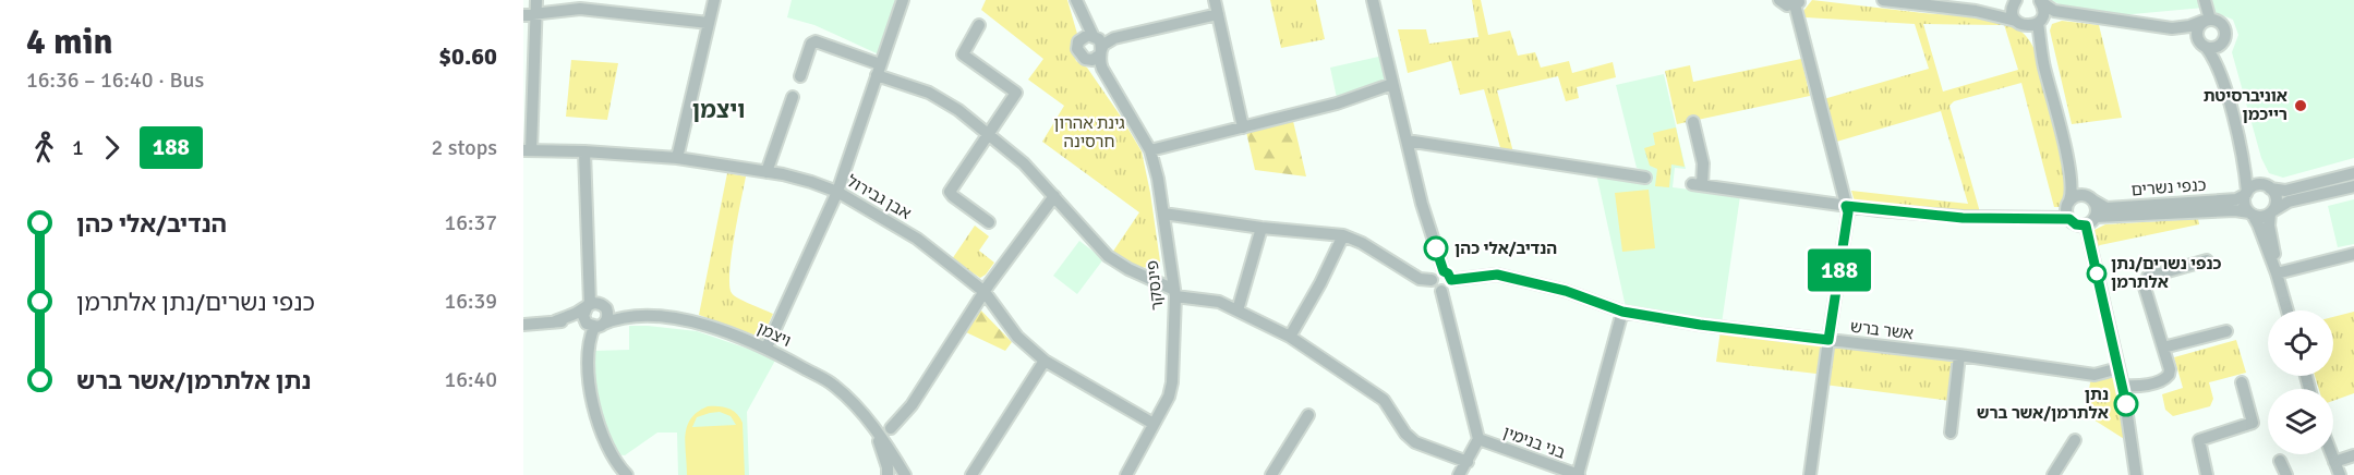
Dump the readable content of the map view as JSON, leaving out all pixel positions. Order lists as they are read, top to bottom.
{
  "streets": {
    "street": [
      "כנפי נשרים",
      "אבן גבירול",
      "פינסקר",
      "אשר ברש",
      "ויצמן",
      "בני בנימין"
    ]
  },
  "crossings": [
    ["אבן גבירול", "פינסקר"]
  ],
  "districts": ["ויצמן"],
  "parks": ["גינת אהרון חרסינה"],
  "places": [
    "אוניברסיטת רייכמן",
    "הנדיב/אלי כהן",
    "כנפי נשרים/נתן אלתרמן",
    "נתן אלתרמן/אשר ברש"
  ],
  "lines": ["bus line 188"],
  "page": {
    "heading": ["4 min", "16:36 – 16:40 · Bus", "$0.60"],
    "on_map": "188",
    "legs": ["1", "188", "2 stops"],
    "list": [
      {
        "name": "הנדיב/אלי כהן",
        "value": "16:37"
      },
      {
        "name": "כנפי נשרים/נתן אלתרמן",
        "value": "16:39"
      },
      {
        "name": "נתן אלתרמן/אשר ברש",
        "value": "16:40"
      }
    ]
  }
}
